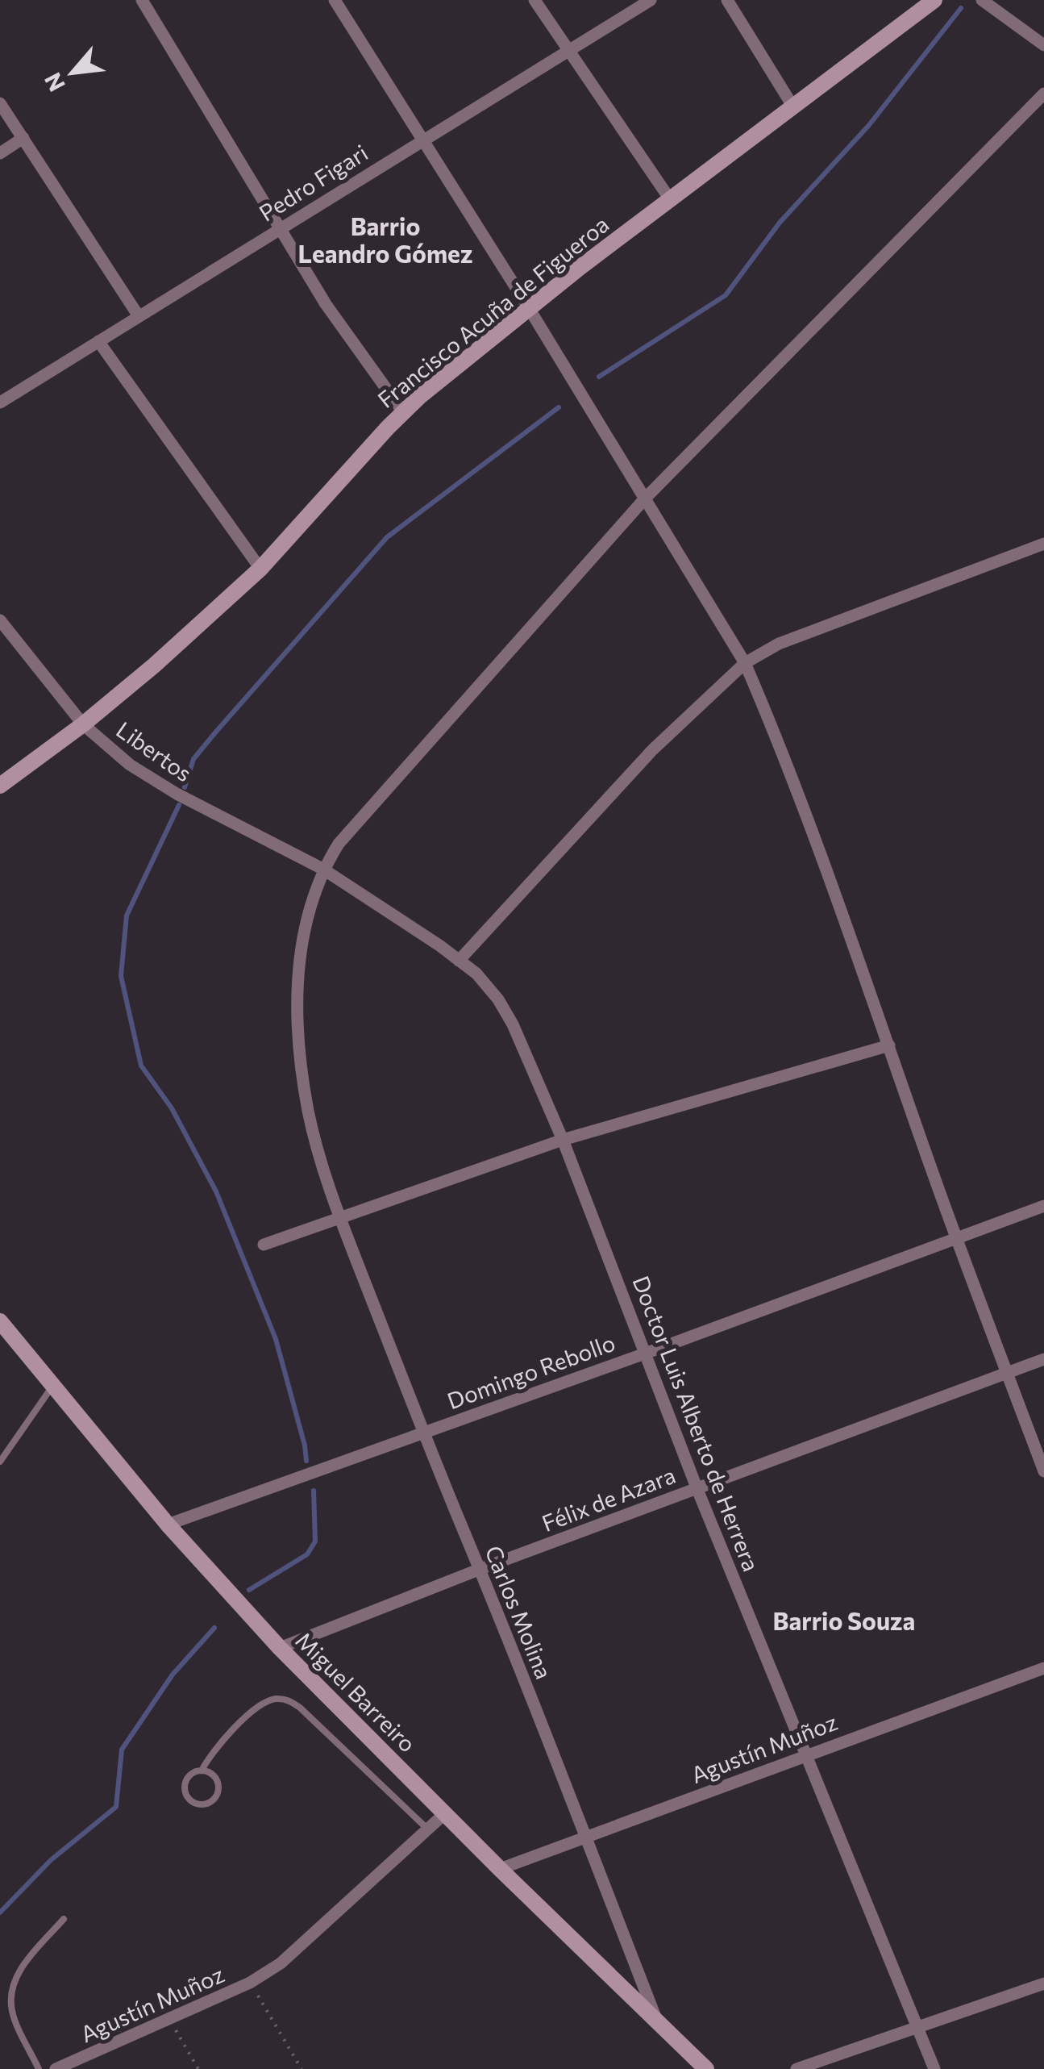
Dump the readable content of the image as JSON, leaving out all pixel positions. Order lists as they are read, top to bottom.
{
  "streets": {
    "street": [
      "Pedro Figari",
      "Francisco Acuña de Figueroa",
      "Libertos",
      "Domingo Rebollo",
      "Doctor Luis Alberto de Herrera",
      "Félix de Azara",
      "Carlos Molina",
      "Miguel Barreiro",
      "Agustín Muñoz"
    ]
  },
  "crossings": [
    ["Francisco Acuña de Figueroa", "Libertos"],
    ["Libertos", "Doctor Luis Alberto de Herrera"],
    ["Libertos", "Carlos Molina"],
    ["Domingo Rebollo", "Doctor Luis Alberto de Herrera"],
    ["Domingo Rebollo", "Carlos Molina"],
    ["Domingo Rebollo", "Miguel Barreiro"],
    ["Doctor Luis Alberto de Herrera", "Félix de Azara"],
    ["Doctor Luis Alberto de Herrera", "Carlos Molina"],
    ["Doctor Luis Alberto de Herrera", "Agustín Muñoz"],
    ["Félix de Azara", "Carlos Molina"],
    ["Félix de Azara", "Miguel Barreiro"],
    ["Carlos Molina", "Miguel Barreiro"],
    ["Carlos Molina", "Agustín Muñoz"],
    ["Miguel Barreiro", "Agustín Muñoz"]
  ],
  "districts": ["Barrio Leandro Gómez", "Barrio Souza"],
  "north": "bottom left"
}
